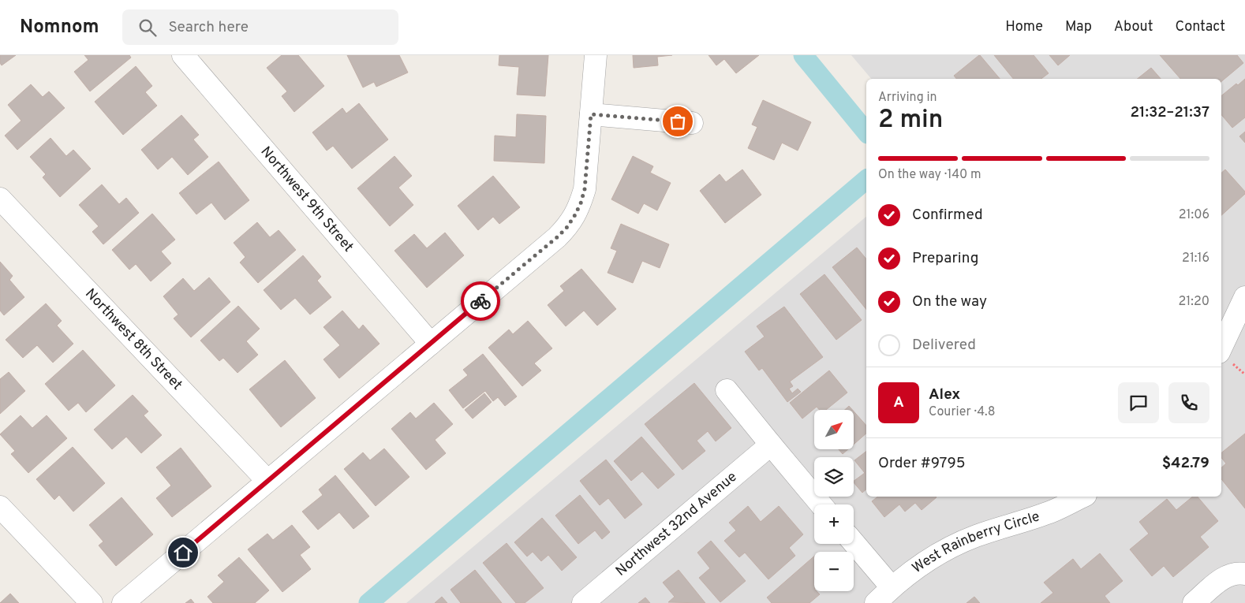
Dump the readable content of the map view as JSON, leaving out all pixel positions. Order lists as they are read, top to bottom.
{
  "streets": {
    "street": [
      "Northwest 9th Street",
      "Northwest 8th Street",
      "Northwest 32nd Avenue",
      "West Rainberry Circle"
    ]
  },
  "north": "top right",
  "page": {
    "header": "Nomnom",
    "search": "Search here",
    "nav": [
      "Home",
      "Map",
      "About",
      "Contact"
    ],
    "heading": ["2 min", "Arriving in", "21:32–21:37"],
    "panel": [
      "Alex",
      "Courier · 4.8",
      "Order #9795",
      "$42.79"
    ],
    "bar": "On the way · 140 m",
    "list": [
      ["Confirmed", "21:06"],
      ["Preparing", "21:16"],
      ["On the way", "21:20"],
      "Delivered"
    ],
    "round": "A",
    "map_buttons": ["+", "−"]
  }
}
